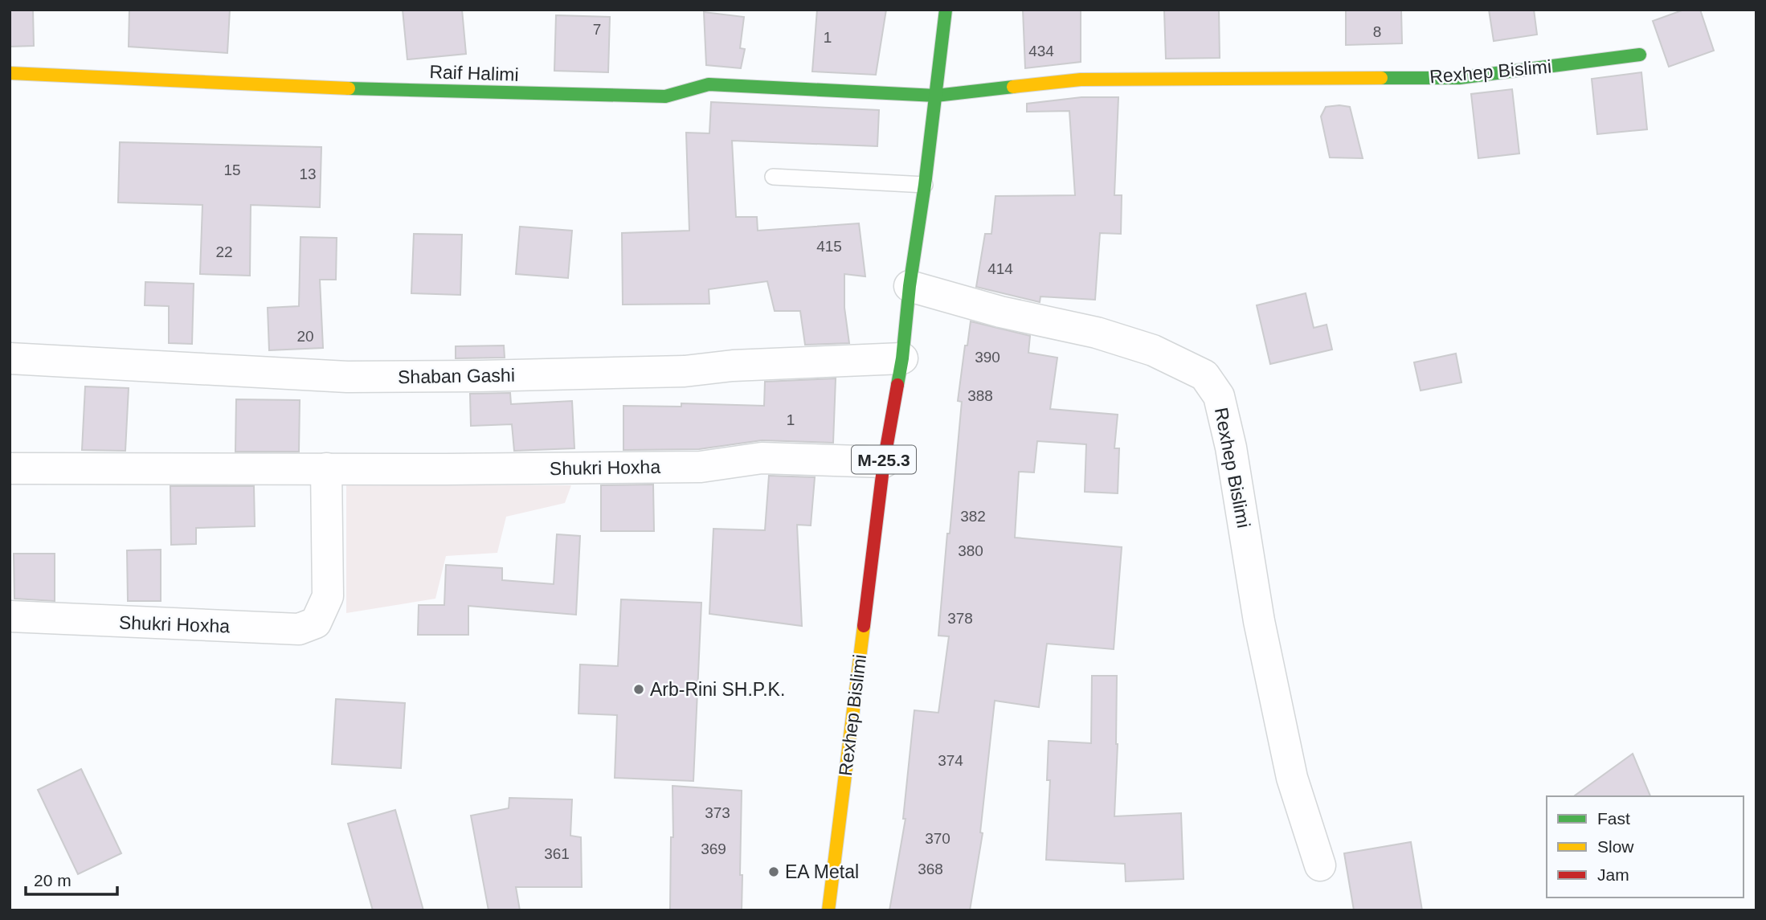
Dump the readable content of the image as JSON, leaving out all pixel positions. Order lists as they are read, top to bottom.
{
  "streets": {
    "street": [
      "Rexhep Bislimi",
      "Raif Halimi",
      "Shaban Gashi",
      "M-25.3",
      "Shukri Hoxha"
    ]
  },
  "crossings": [
    ["Rexhep Bislimi", "Raif Halimi"],
    ["Rexhep Bislimi", "Shaban Gashi"],
    ["Rexhep Bislimi", "Shukri Hoxha"]
  ],
  "places": ["Arb-Rini SH.P.K.", "EA Metal"],
  "house_numbers": [
    "7",
    "8",
    "1",
    "434",
    "15",
    "13",
    "415",
    "22",
    "414",
    "20",
    "390",
    "388",
    "1",
    "382",
    "380",
    "378",
    "374",
    "373",
    "370",
    "369",
    "361",
    "368"
  ],
  "legend": ["Fast", "Slow", "Jam"],
  "scale_bar": "20 m"
}
